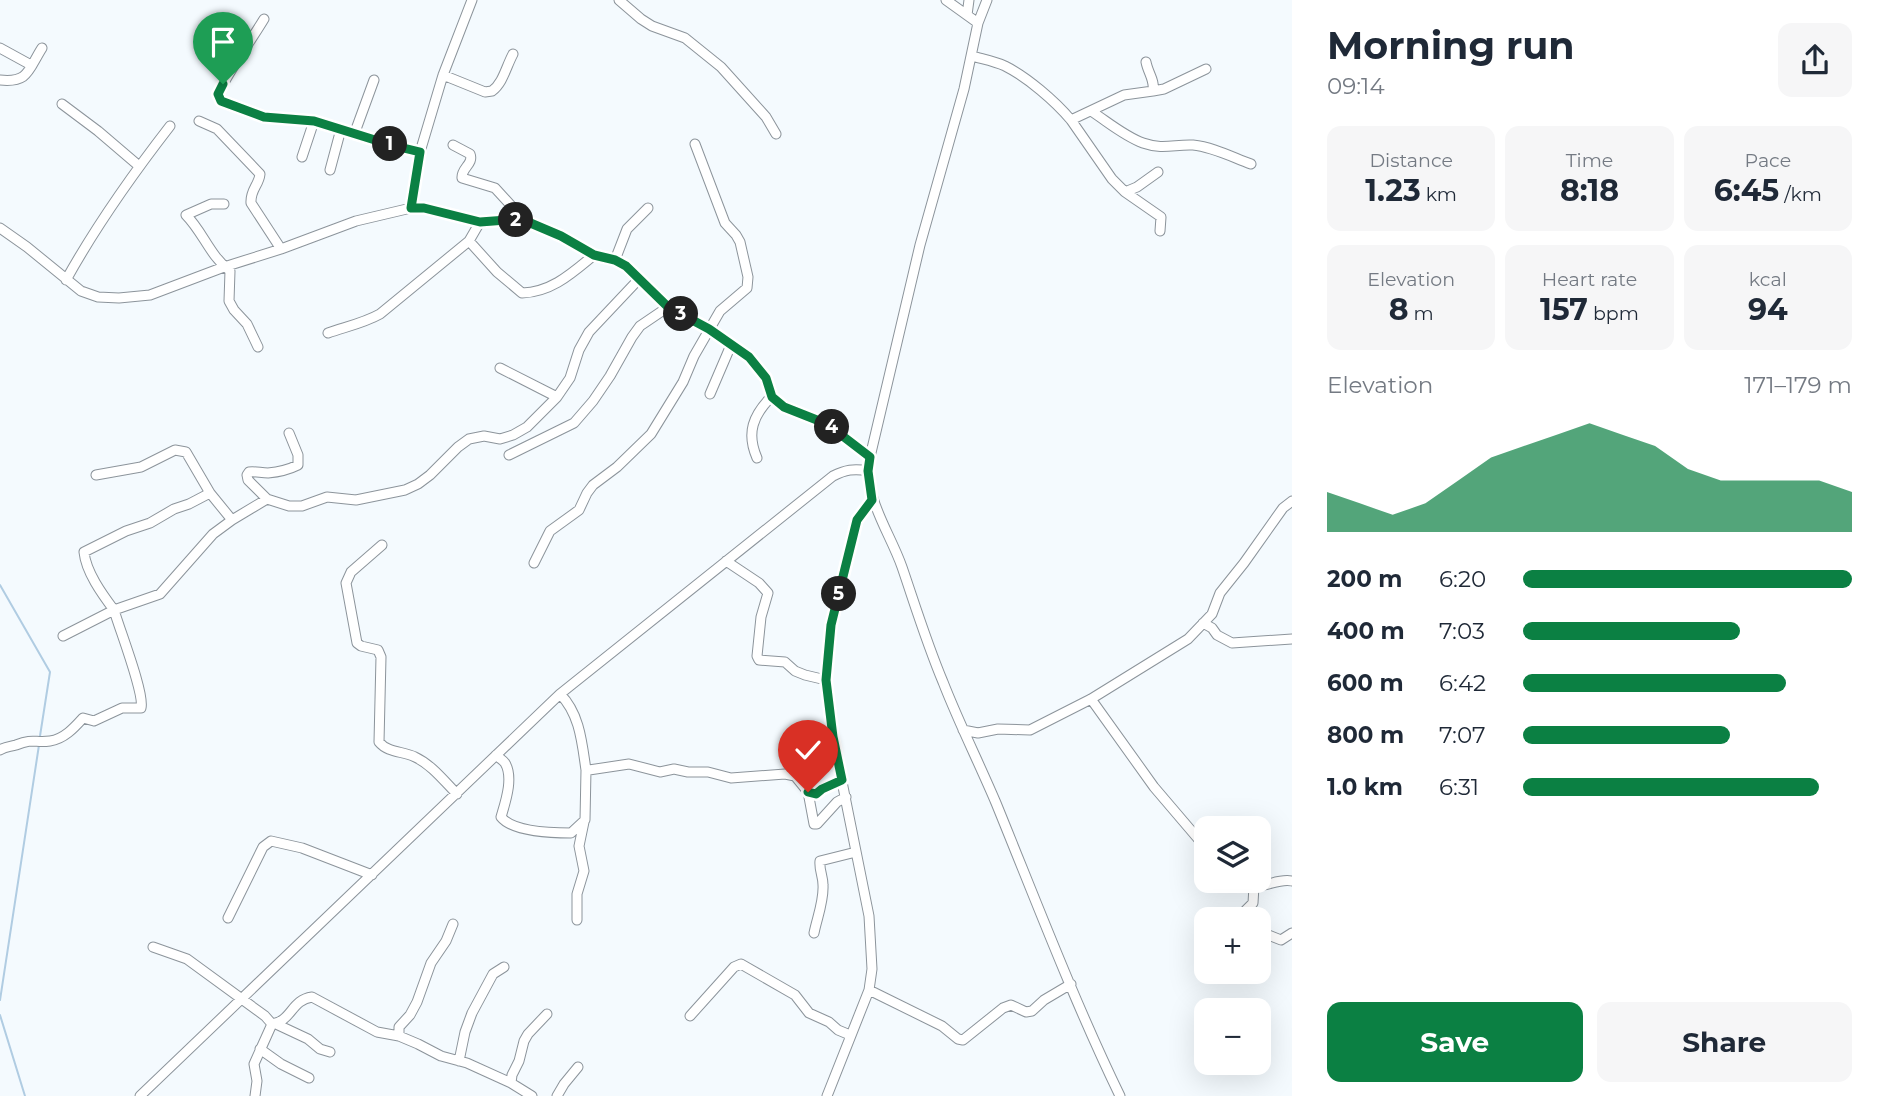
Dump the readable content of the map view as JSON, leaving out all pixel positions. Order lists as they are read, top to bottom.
{
  "page": {
    "heading": ["Morning run", "09:14"],
    "stats": [
      ["Distance", "1.23 km"],
      ["Time", "8:18"],
      ["Pace", "6:45 /km"],
      ["Elevation", "8 m"],
      ["Heart rate", "157 bpm"],
      ["kcal", "94"]
    ],
    "pins": [
      "1",
      "2",
      "3",
      "4",
      "5"
    ],
    "chart": ["Elevation", "171–179 m"],
    "list": [
      {
        "name": "200 m",
        "note": "6:20"
      },
      {
        "name": "400 m",
        "note": "7:03"
      },
      {
        "name": "600 m",
        "note": "6:42"
      },
      {
        "name": "800 m",
        "note": "7:07"
      },
      {
        "name": "1.0 km",
        "note": "6:31"
      }
    ],
    "map_buttons": ["+", "−"],
    "buttons": ["Save", "Share"]
  }
}
